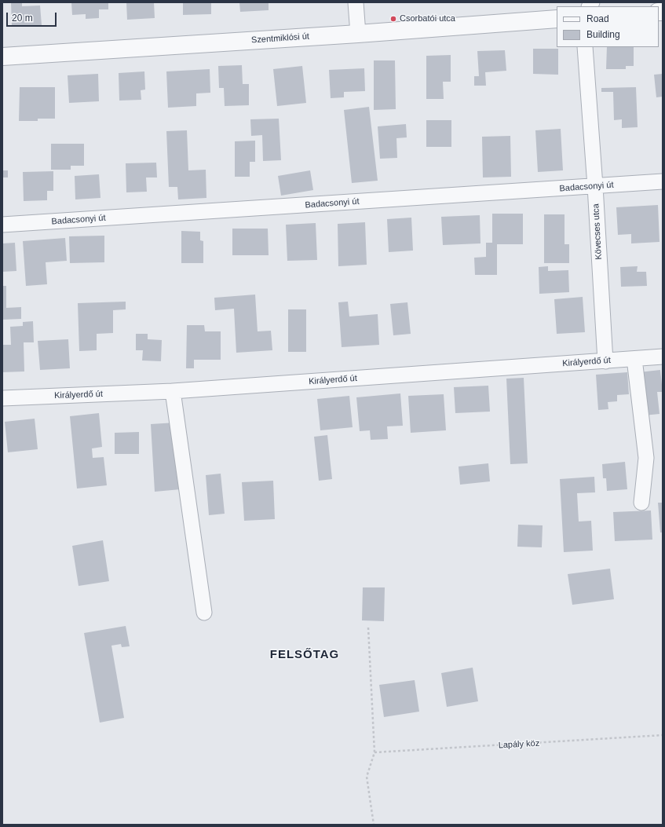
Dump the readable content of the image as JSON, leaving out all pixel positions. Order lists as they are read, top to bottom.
{
  "streets": {
    "street": [
      "Szentmiklósi út",
      "Badacsonyi út",
      "Kövecses utca",
      "Királyerdő út"
    ],
    "path": ["Lapály köz"]
  },
  "crossings": [
    ["Badacsonyi út", "Kövecses utca"],
    ["Kövecses utca", "Királyerdő út"]
  ],
  "districts": ["FELSŐTAG"],
  "places": ["Csorbatói utca"],
  "legend": ["Road", "Building"],
  "scale_bar": "20 m"
}
